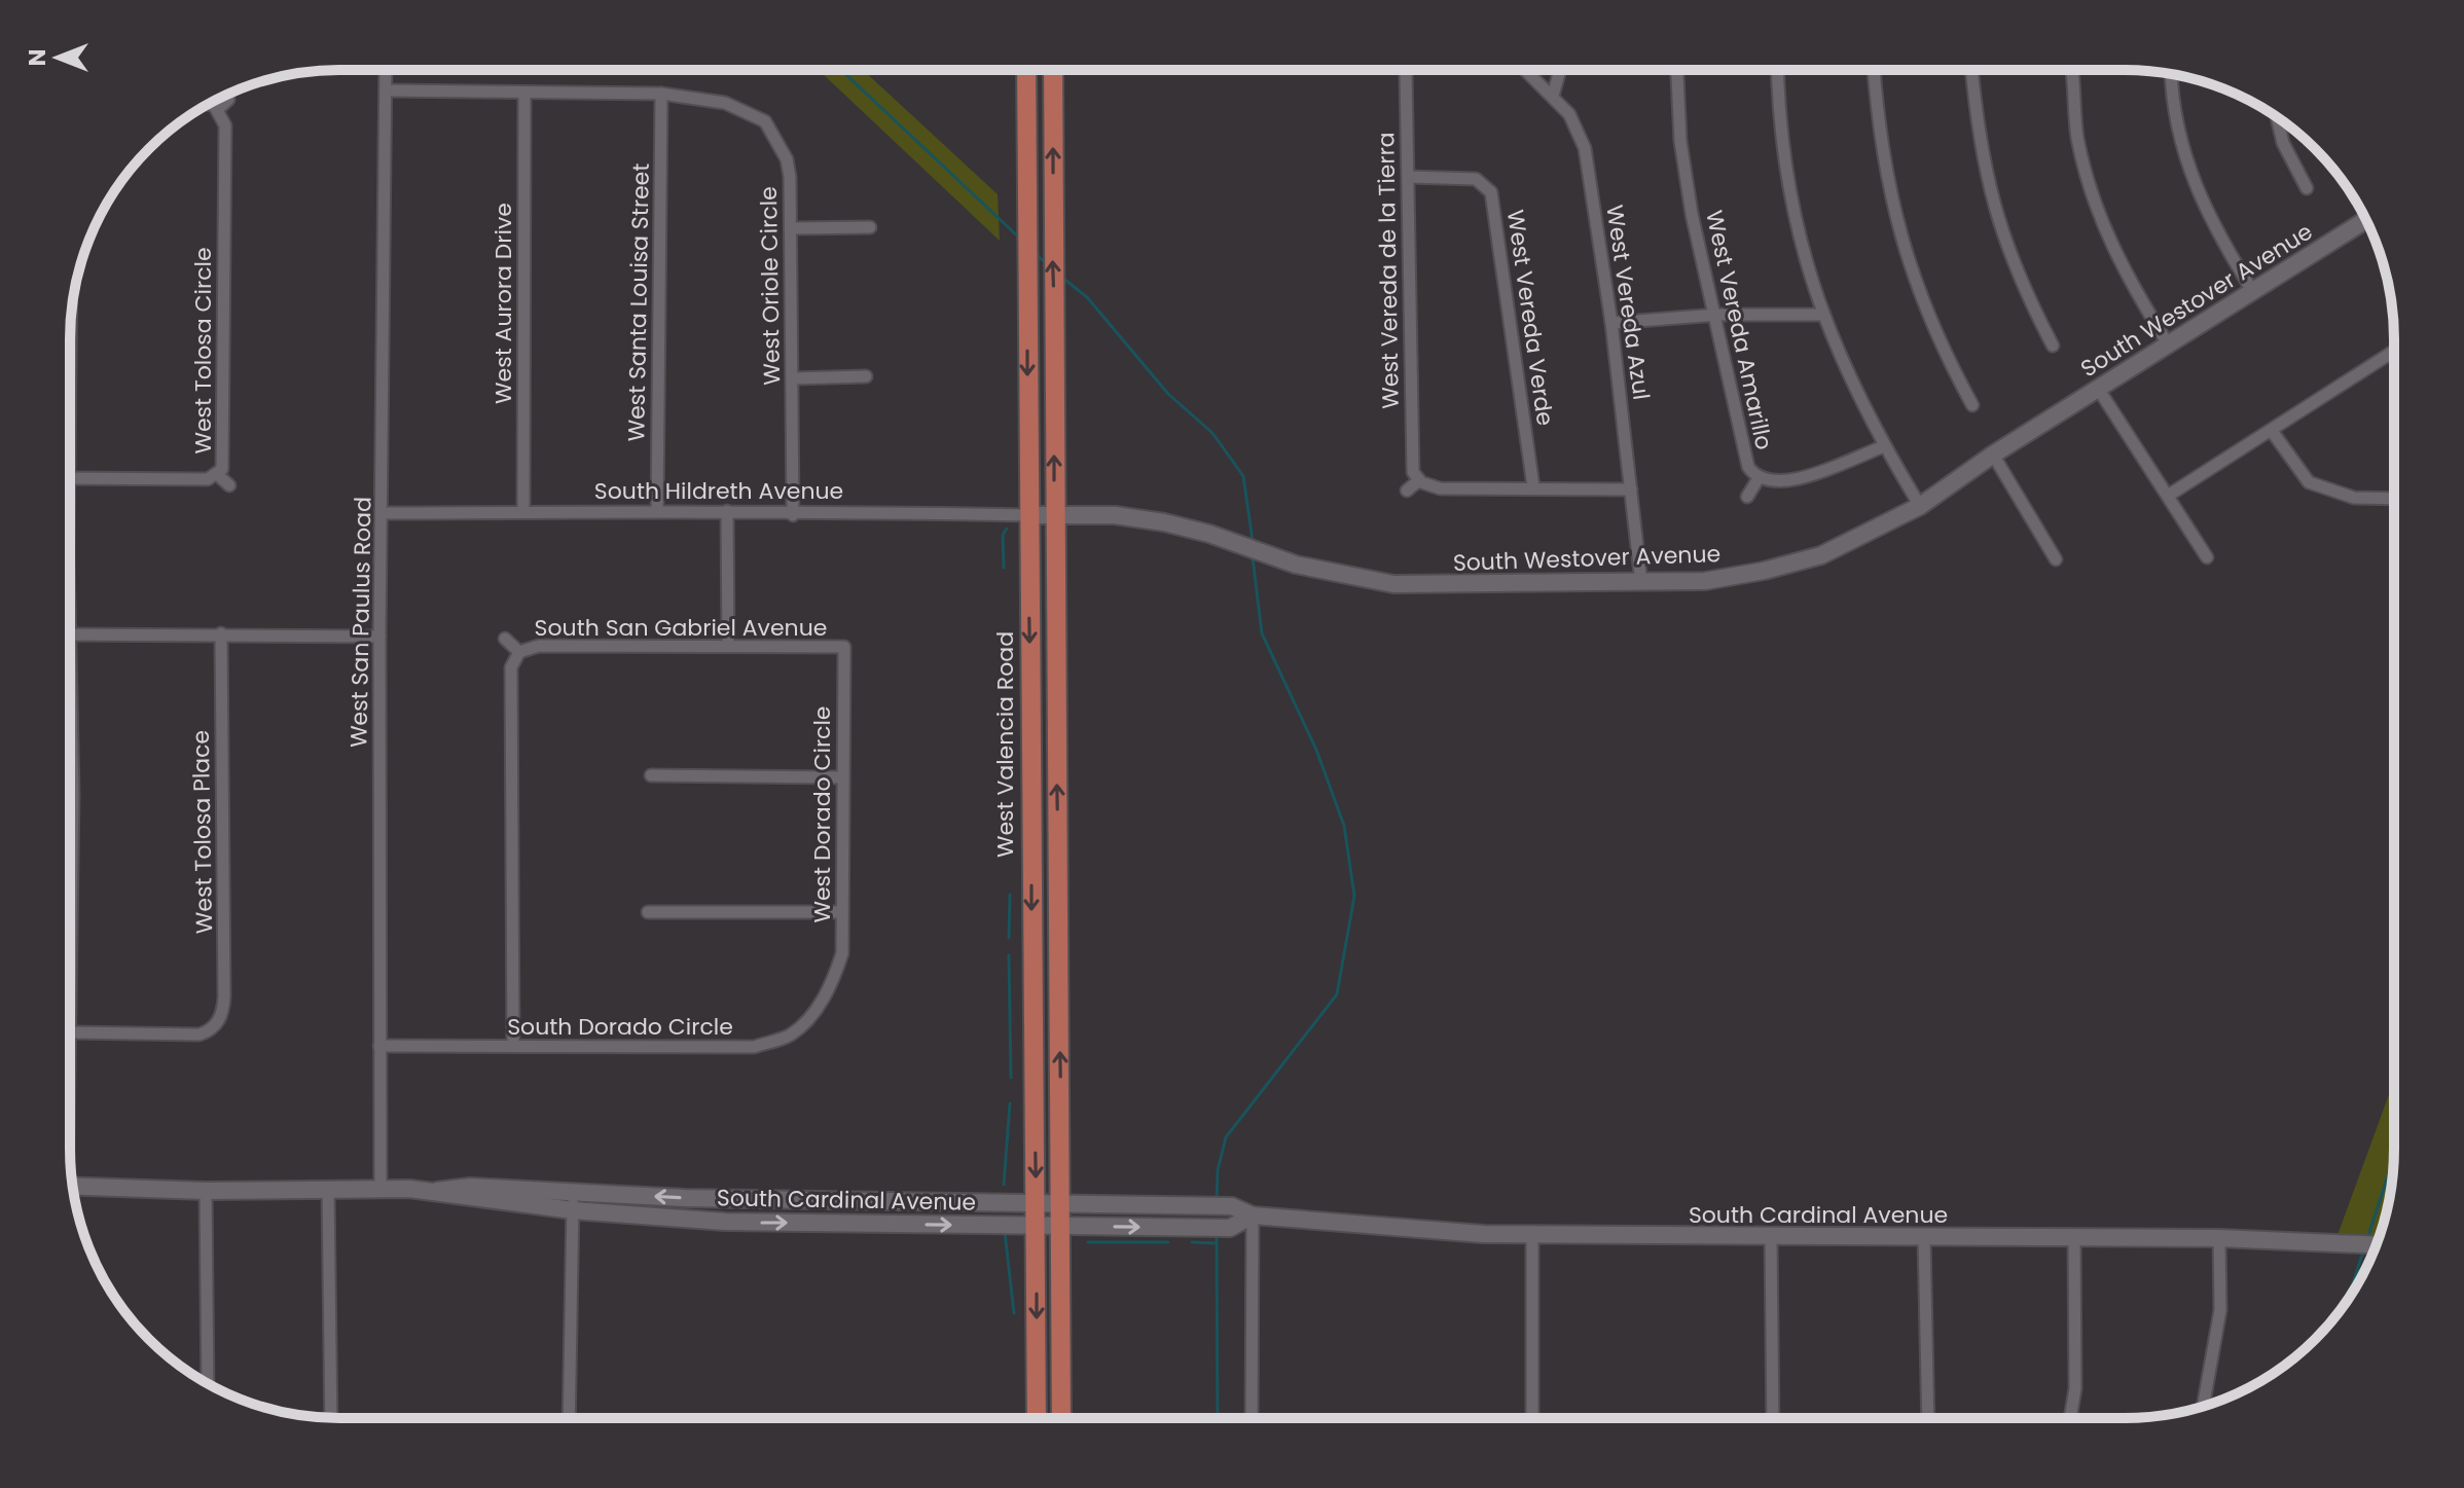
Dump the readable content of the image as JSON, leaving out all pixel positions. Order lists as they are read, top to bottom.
{
  "streets": {
    "main road": [
      "South Westover Avenue",
      "South Hildreth Avenue",
      "West Valencia Road",
      "South Cardinal Avenue"
    ],
    "street": [
      "West Vereda de la Tierra",
      "West Oriole Circle",
      "West Santa Louisa Street",
      "West Vereda Azul",
      "West Aurora Drive",
      "West Vereda Verde",
      "West Vereda Amarillo",
      "West Tolosa Circle",
      "West San Paulus Road",
      "South San Gabriel Avenue",
      "West Dorado Circle",
      "West Tolosa Place",
      "South Dorado Circle"
    ]
  },
  "crossings": [
    ["West Vereda de la Tierra", "West Vereda Verde"],
    ["West Oriole Circle", "West Santa Louisa Street"],
    ["West Oriole Circle", "West Aurora Drive"],
    ["West Oriole Circle", "South Hildreth Avenue"],
    ["West Oriole Circle", "West San Paulus Road"],
    ["South Westover Avenue", "West Vereda Azul"],
    ["South Westover Avenue", "South Hildreth Avenue"],
    ["West Santa Louisa Street", "South Hildreth Avenue"],
    ["West Aurora Drive", "South Hildreth Avenue"],
    ["South Hildreth Avenue", "West San Paulus Road"],
    ["South Hildreth Avenue", "West Valencia Road"],
    ["West San Paulus Road", "South Dorado Circle"],
    ["West San Paulus Road", "South Cardinal Avenue"],
    ["South San Gabriel Avenue", "West Dorado Circle"],
    ["West Valencia Road", "South Cardinal Avenue"],
    ["West Dorado Circle", "South Dorado Circle"]
  ],
  "north": "left"
}
